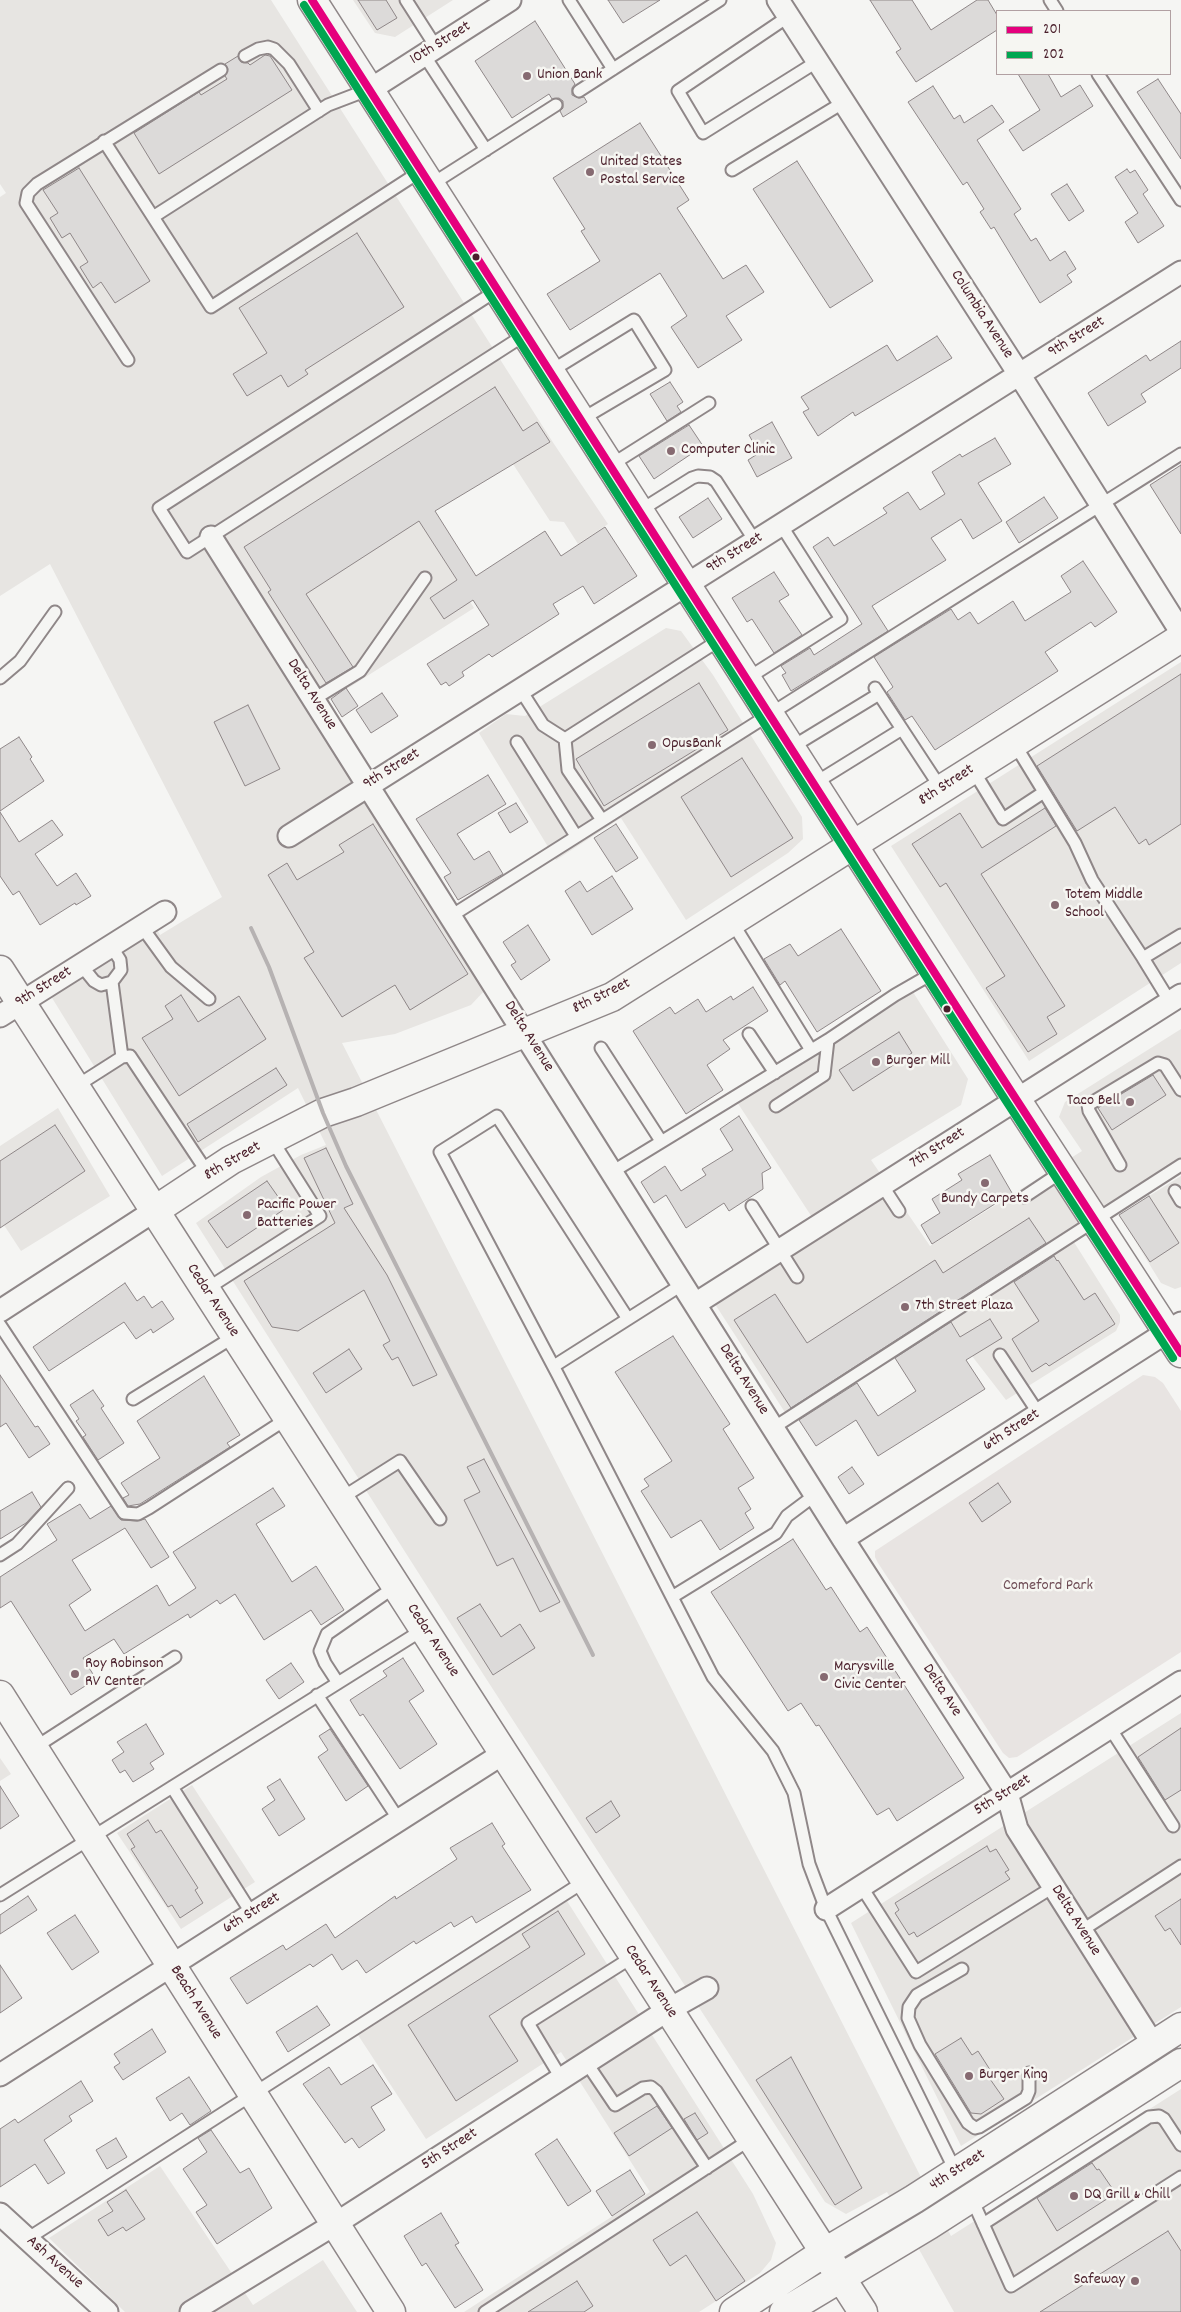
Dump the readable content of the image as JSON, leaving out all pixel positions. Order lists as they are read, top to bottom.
{
  "streets": {
    "street": [
      "10th Street",
      "Columbia Avenue",
      "9th Street",
      "Delta Avenue",
      "8th Street",
      "7th Street",
      "Cedar Avenue",
      "6th Street",
      "Delta Ave",
      "5th Street",
      "Beach Avenue",
      "4th Street",
      "Ash Avenue"
    ]
  },
  "crossings": [
    ["Columbia Avenue", "9th Street"],
    ["9th Street", "Delta Avenue"],
    ["9th Street", "Cedar Avenue"],
    ["Delta Avenue", "8th Street"],
    ["Delta Avenue", "7th Street"],
    ["Delta Avenue", "6th Street"],
    ["Delta Avenue", "Delta Ave"],
    ["Delta Avenue", "5th Street"],
    ["Delta Avenue", "4th Street"],
    ["8th Street", "Cedar Avenue"],
    ["Cedar Avenue", "6th Street"],
    ["Cedar Avenue", "5th Street"],
    ["Cedar Avenue", "4th Street"],
    ["6th Street", "Delta Ave"],
    ["6th Street", "Beach Avenue"],
    ["Delta Ave", "5th Street"],
    ["5th Street", "Beach Avenue"]
  ],
  "parks": ["Comeford Park"],
  "places": [
    "Union Bank",
    "United States Postal Service",
    "Computer Clinic",
    "OpusBank",
    "Totem Middle School",
    "Burger Mill",
    "Taco Bell",
    "Bundy Carpets",
    "Pacific Power Batteries",
    "7th Street Plaza",
    "Roy Robinson RV Center",
    "Marysville Civic Center",
    "Burger King",
    "DQ Grill & Chill",
    "Safeway"
  ],
  "lines": ["transit line 201", "transit line 202"],
  "legend": ["201", "202"]
}
